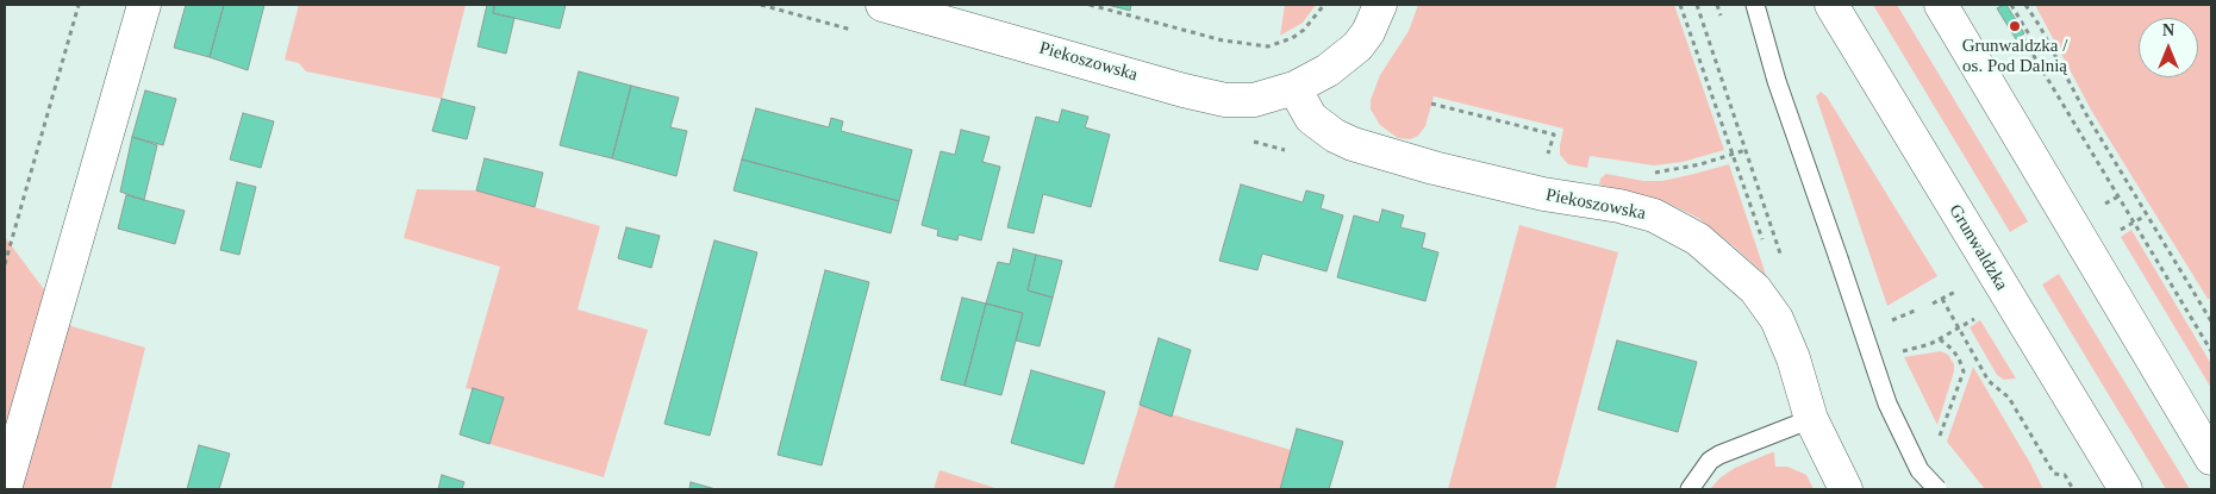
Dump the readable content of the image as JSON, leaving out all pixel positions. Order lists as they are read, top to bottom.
{
  "streets": {
    "street": ["Piekoszowska", "Grunwaldzka"]
  },
  "places": ["Grunwaldzka / os. Pod Dalnią"],
  "north": "top"
}
